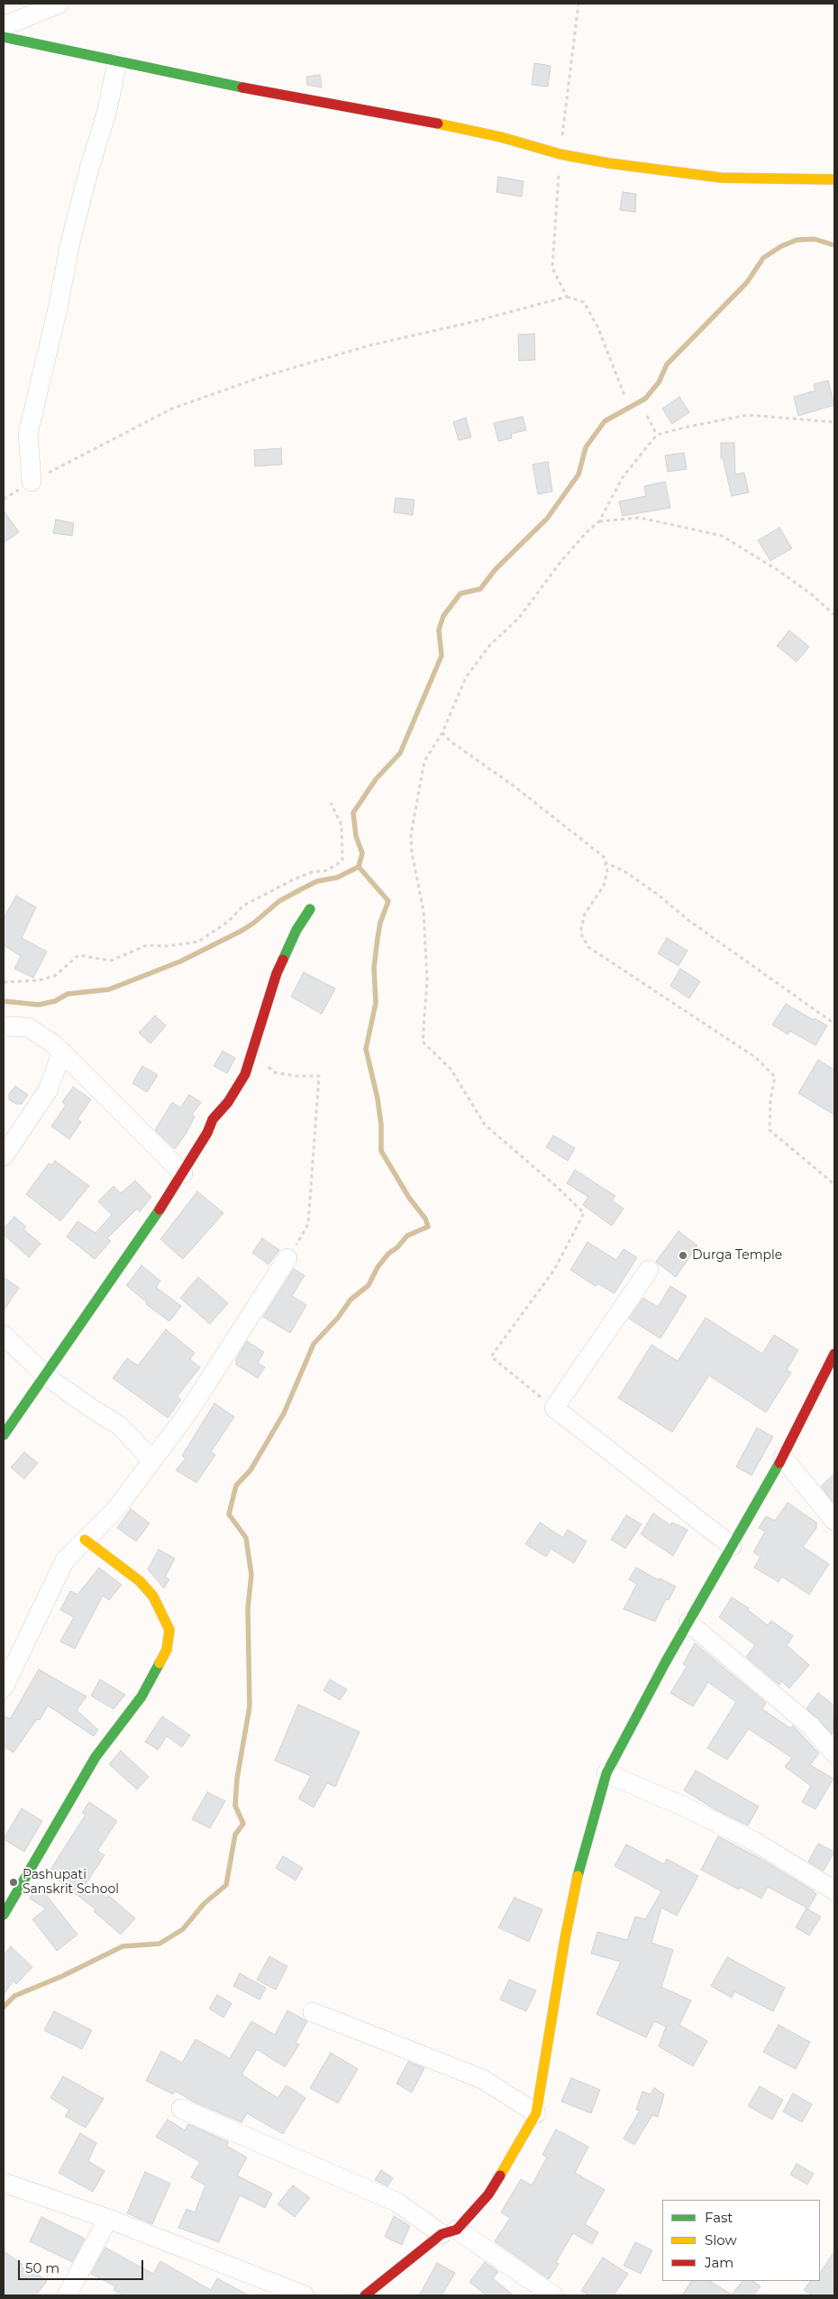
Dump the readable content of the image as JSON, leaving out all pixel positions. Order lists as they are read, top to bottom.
{
  "places": ["Durga Temple", "Pashupati Sanskrit School"],
  "legend": ["Fast", "Slow", "Jam"],
  "scale_bar": "50 m"
}
